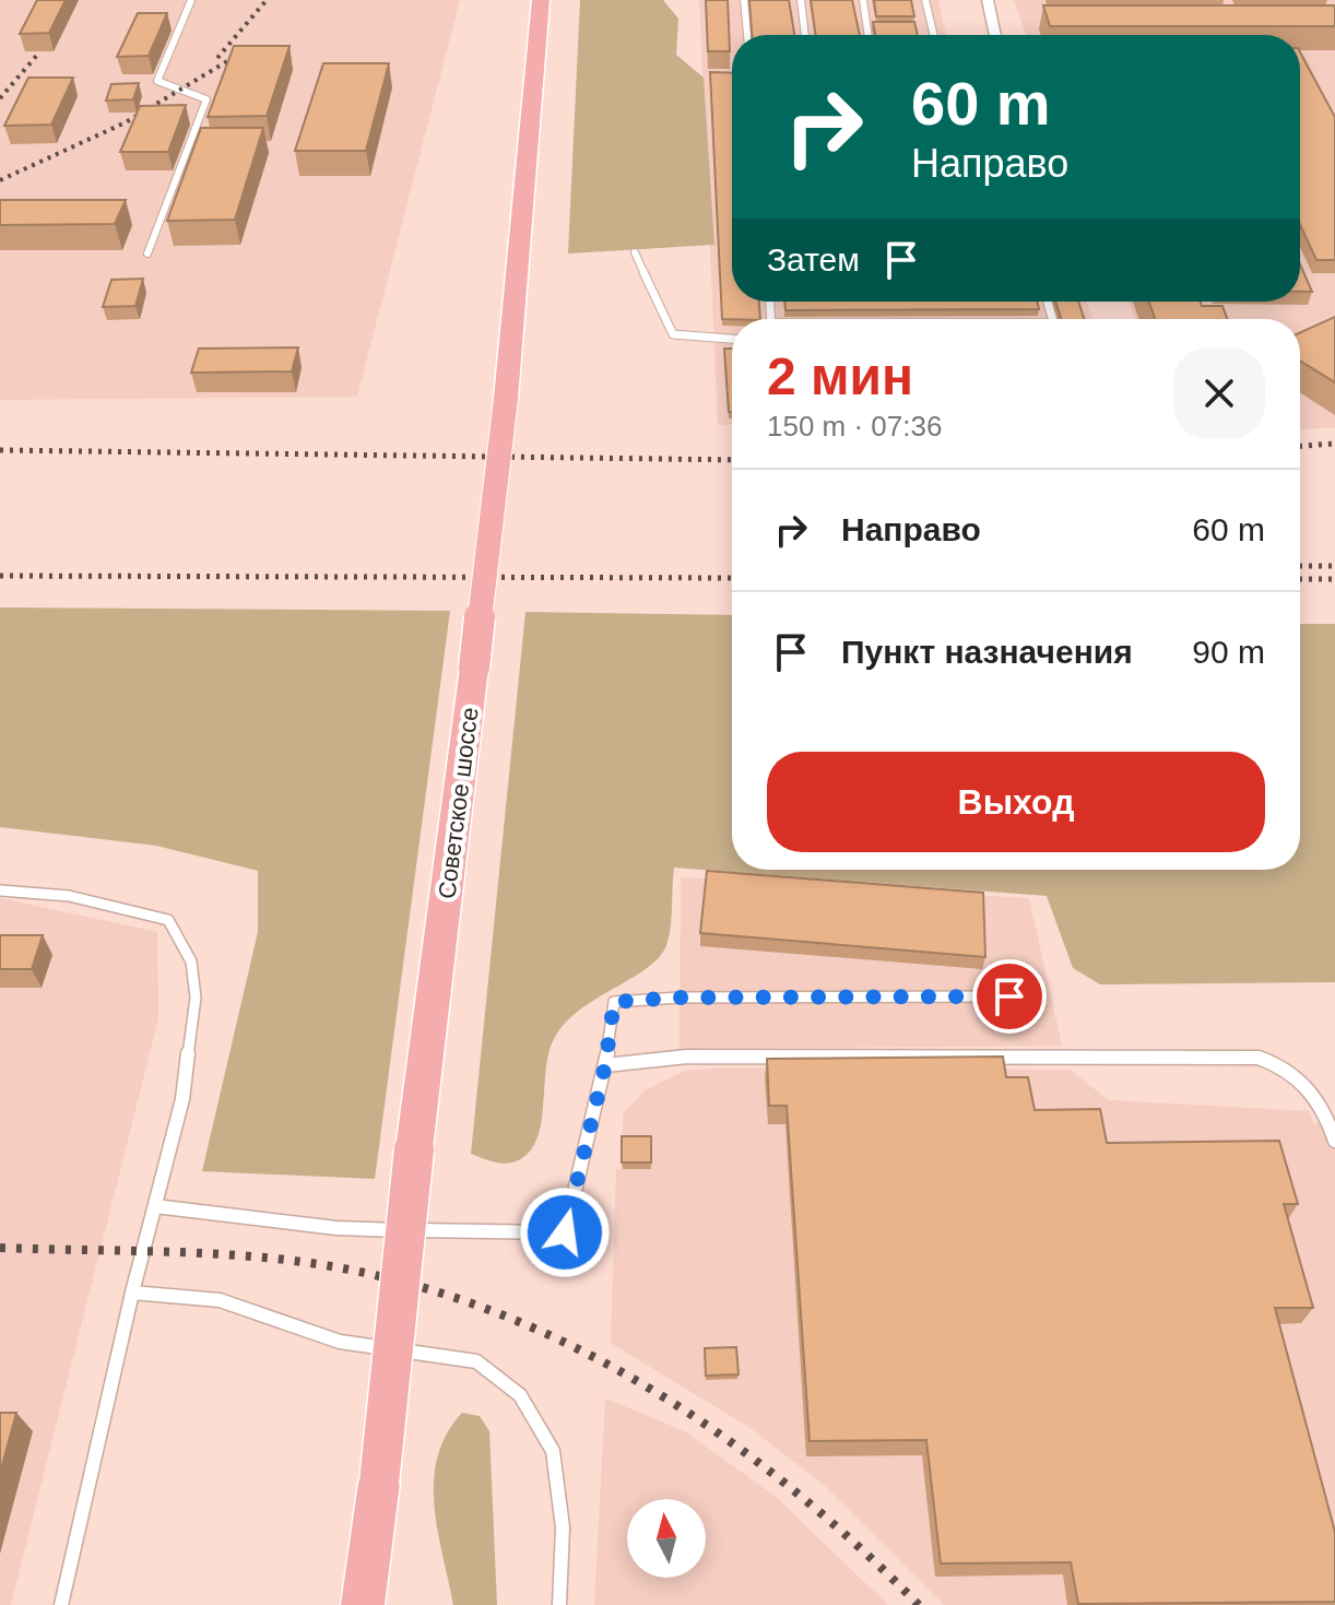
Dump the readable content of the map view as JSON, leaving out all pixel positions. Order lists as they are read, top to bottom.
{
  "streets": {
    "main road": ["Советское шоссе"]
  },
  "north": "top",
  "page": {
    "turn": ["60 m", "Направо"],
    "then": "Затем",
    "heading": ["2 мин", "150 m · 07:36"],
    "list": [
      {
        "name": "Направо",
        "value": "60 m"
      },
      {
        "name": "Пункт назначения",
        "value": "90 m"
      }
    ],
    "buttons": "Выход"
  }
}
